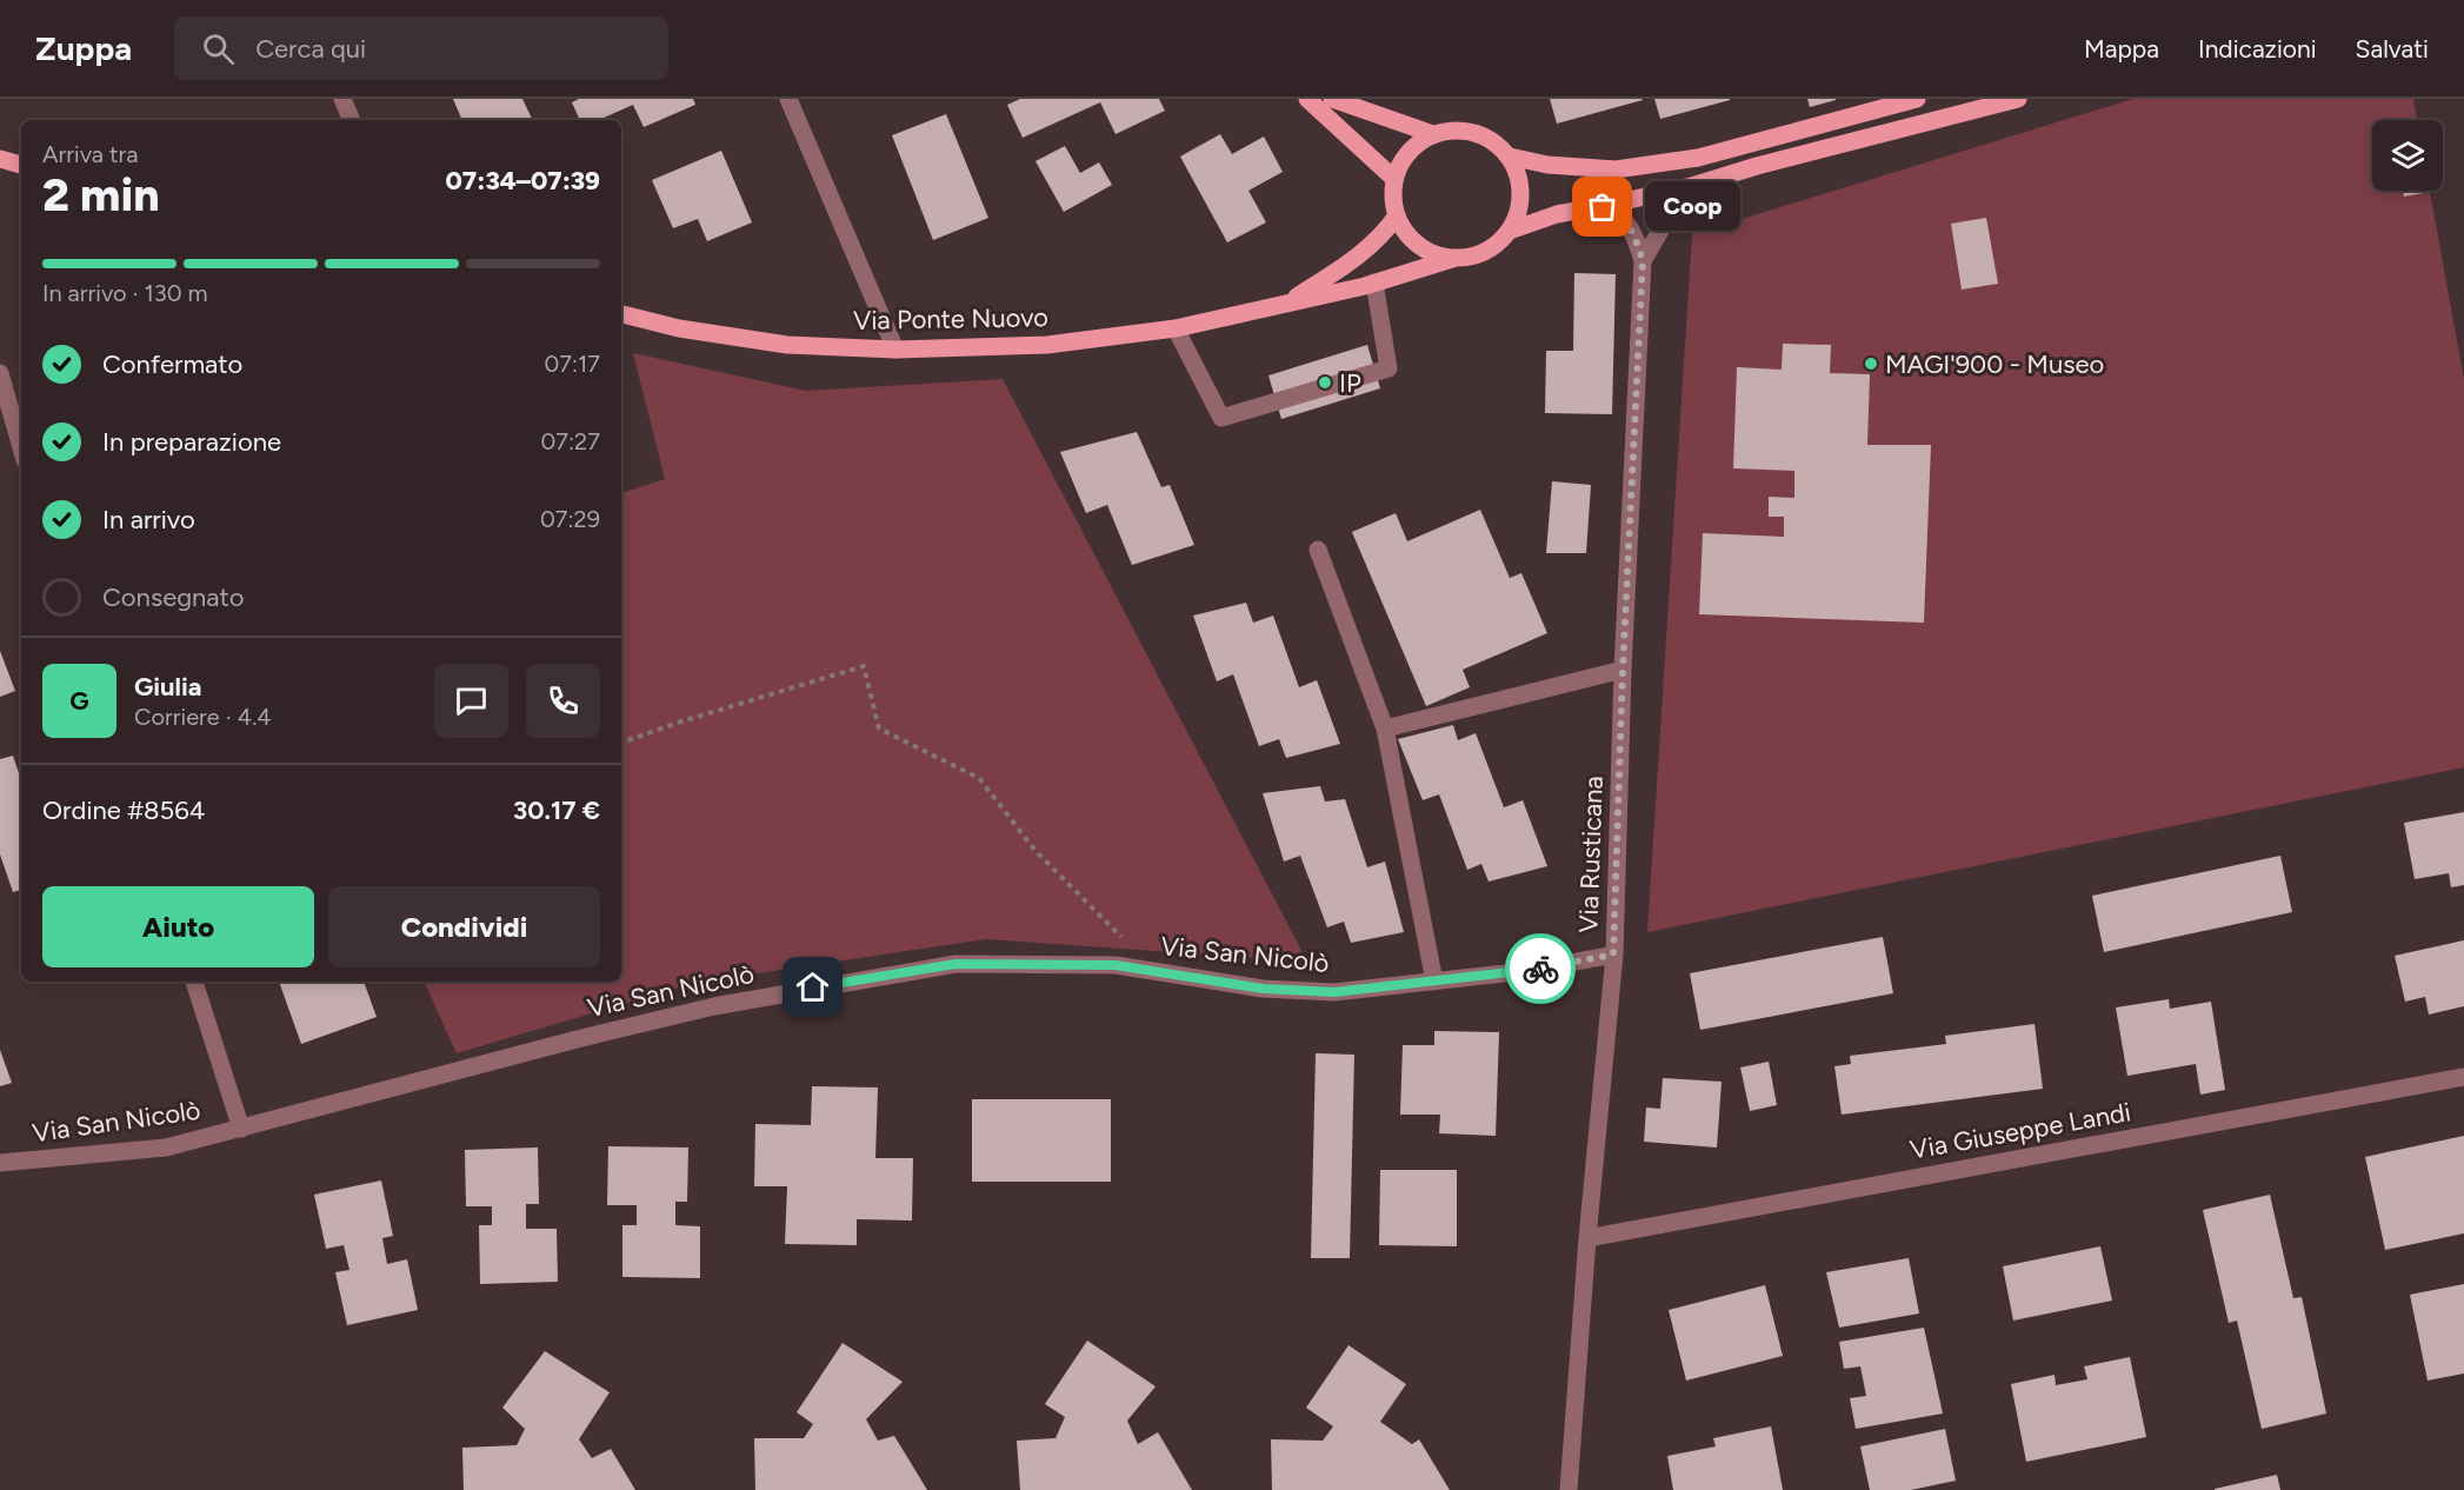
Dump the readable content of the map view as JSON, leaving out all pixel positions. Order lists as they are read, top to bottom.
{
  "streets": {
    "main road": ["Via Ponte Nuovo"],
    "street": ["Via Rusticana", "Via San Nicolò", "Via Giuseppe Landi"]
  },
  "crossings": [
    ["Via Rusticana", "Via San Nicolò"],
    ["Via Rusticana", "Via Giuseppe Landi"]
  ],
  "places": ["Coop", "MAGI'900 - Museo", "IP"],
  "page": {
    "header": "Zuppa",
    "search": "Cerca qui",
    "nav": ["Mappa", "Indicazioni", "Salvati"],
    "heading": ["2 min", "Arriva tra", "07:34–07:39"],
    "panel": [
      "Giulia",
      "Corriere · 4.4",
      "Ordine #8564",
      "30.17 €"
    ],
    "bubble": "Coop",
    "bar": "In arrivo · 130 m",
    "list": [
      ["Confermato", "07:17"],
      ["In preparazione", "07:27"],
      ["In arrivo", "07:29"],
      "Consegnato"
    ],
    "round": "G",
    "buttons": ["Aiuto", "Condividi"]
  }
}
